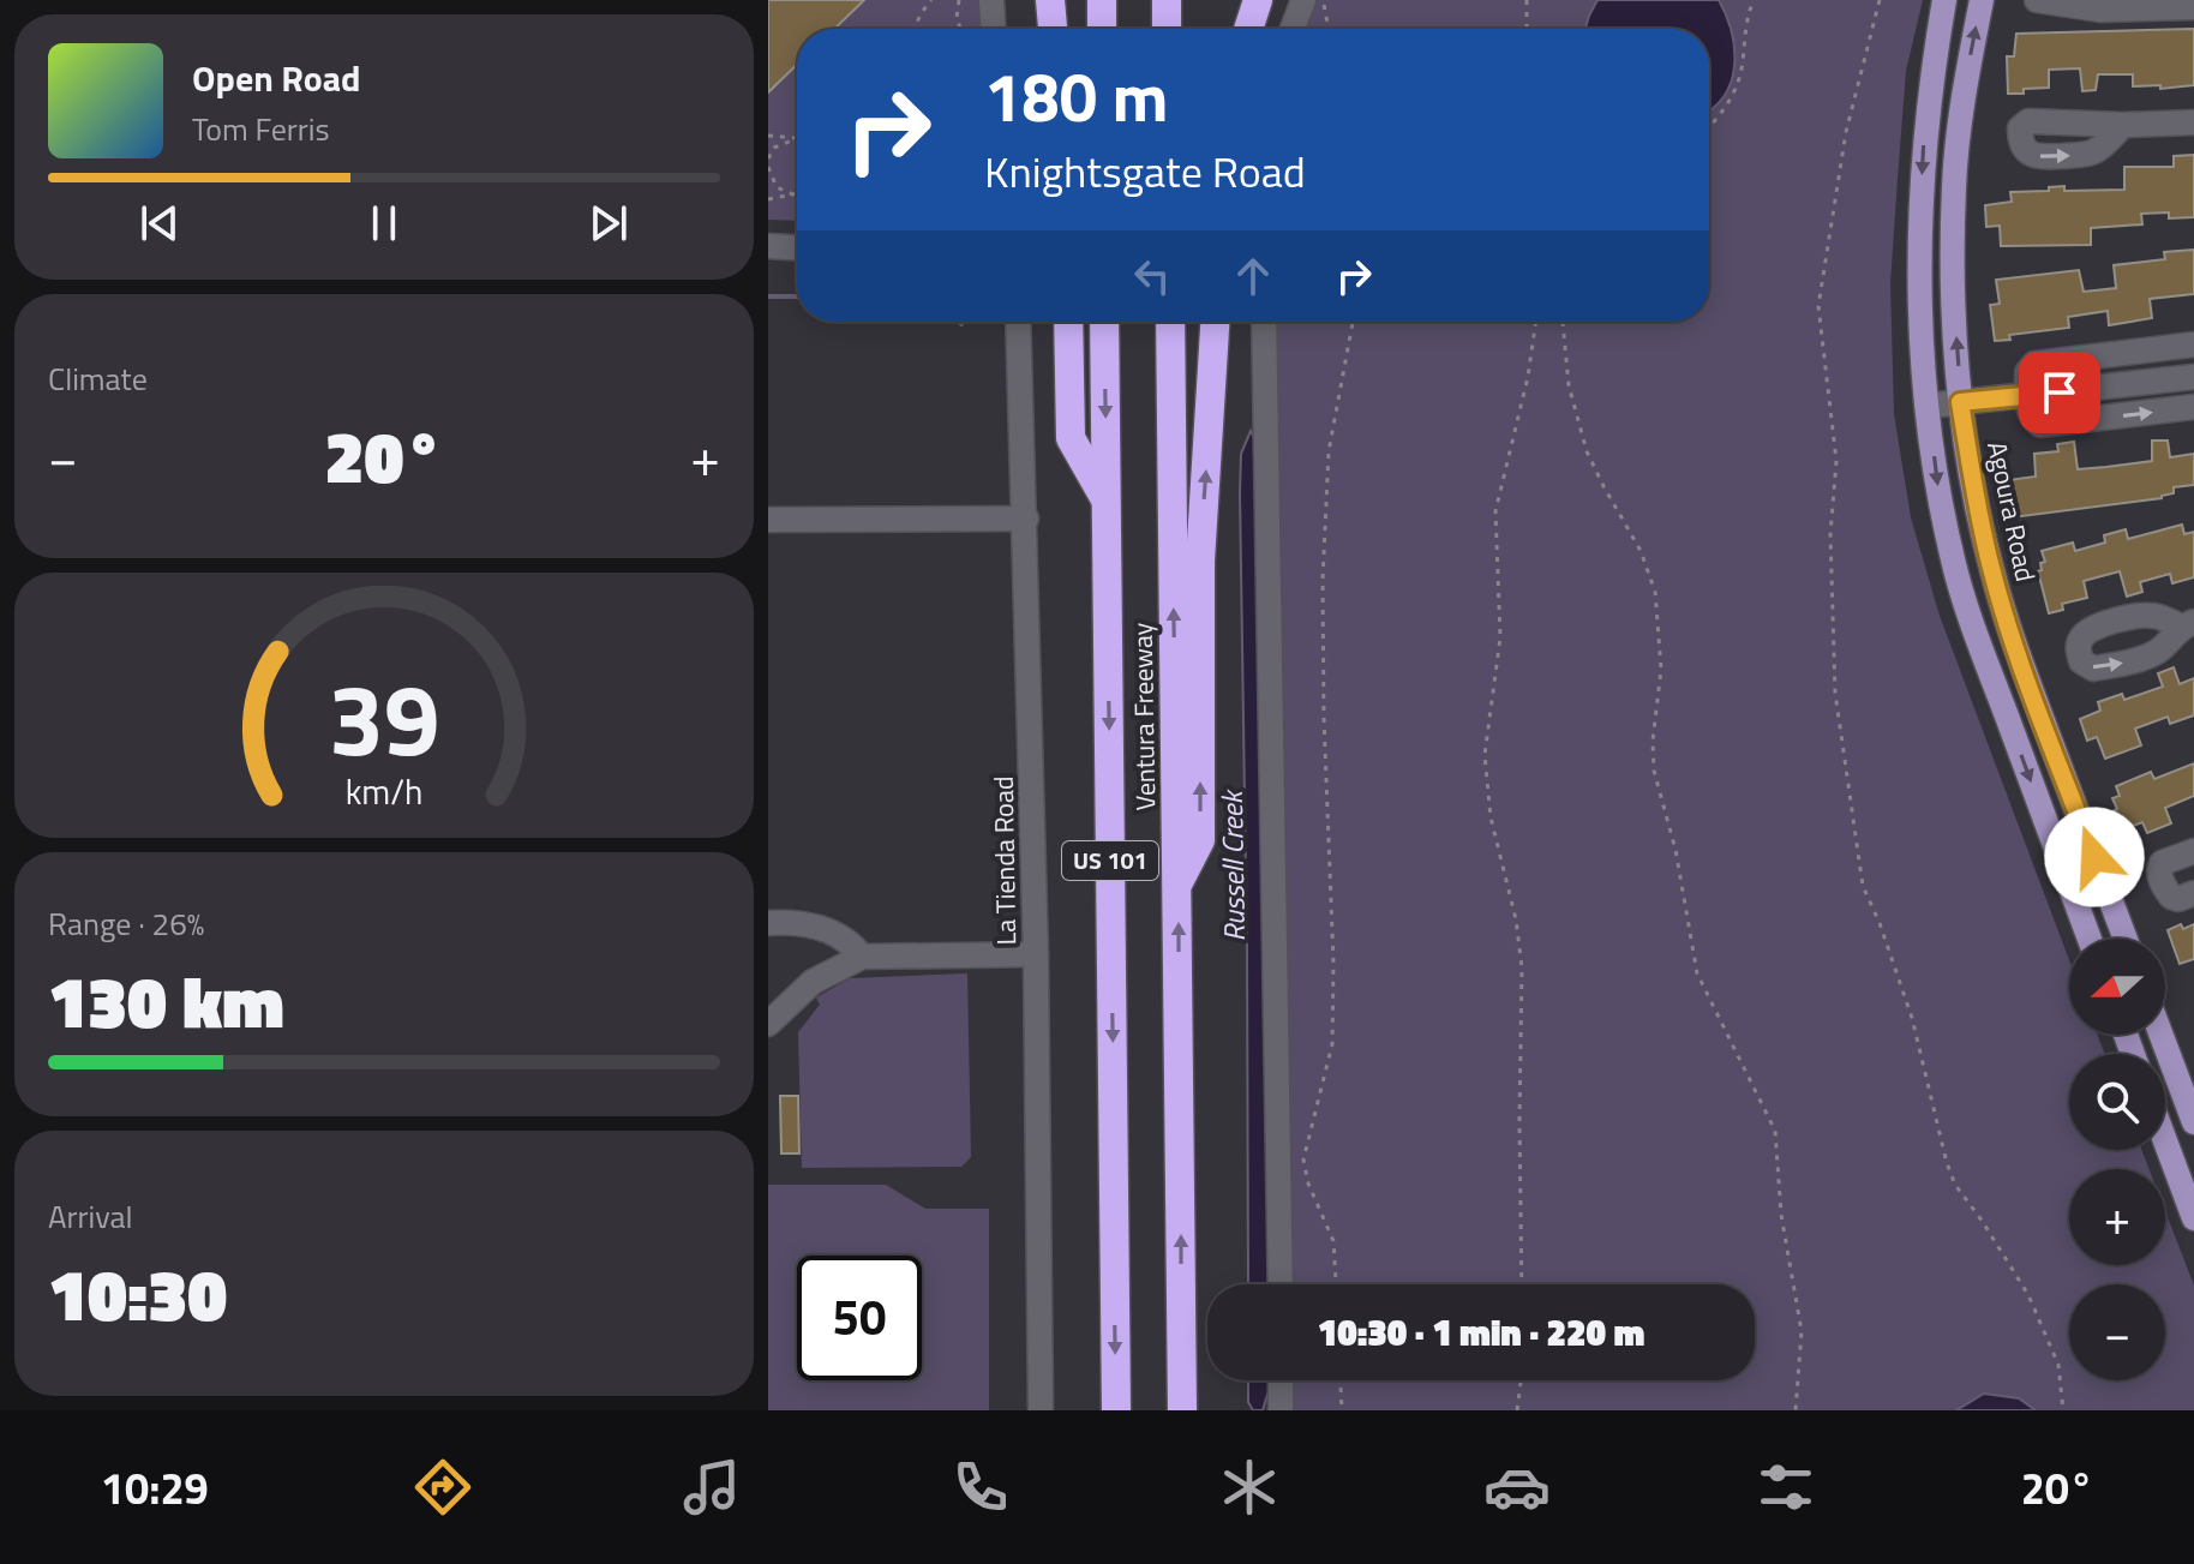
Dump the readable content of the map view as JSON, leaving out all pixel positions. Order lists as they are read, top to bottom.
{
  "streets": {
    "highway": ["Ventura Freeway", "US 101"],
    "main road": ["Agoura Road"],
    "street": ["La Tienda Road"]
  },
  "water": ["Russell Creek"],
  "north": "left",
  "page": {
    "turn": ["180 m", "Knightsgate Road"],
    "song": ["Open Road", "Tom Ferris"],
    "tile": [
      "Climate",
      ["Range · 26%", "130 km"],
      ["Arrival", "10:30"]
    ],
    "heat": ["−", "20°", "+"],
    "map_buttons": ["+", "−"],
    "limit": "50",
    "trip": "10:30 · 1 min · 220 m",
    "tabs": ["10:29", "20°"],
    "gauge": ["39", "km/h"]
  }
}
